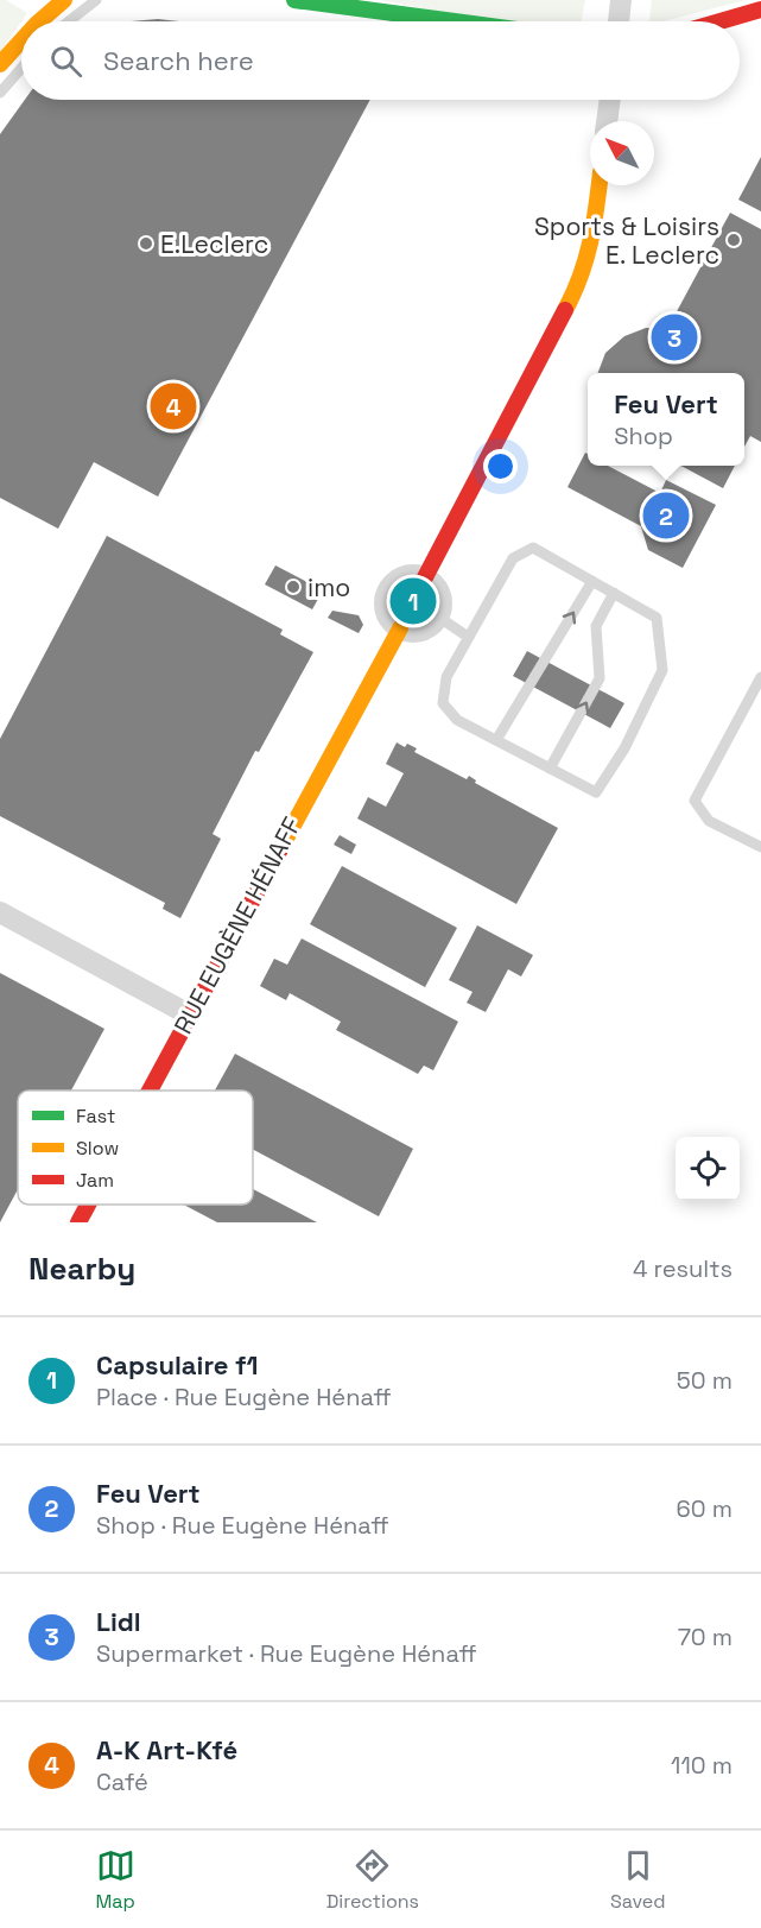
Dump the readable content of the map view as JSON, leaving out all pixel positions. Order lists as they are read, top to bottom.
{
  "streets": {
    "street": ["RUE EUGÈNE HÉNAFF"]
  },
  "places": ["Sports & Loisirs E. Leclerc", "E.Leclerc", "imo"],
  "legend": ["Fast", "Slow", "Jam"],
  "north": "top left",
  "page": {
    "search": "Search here",
    "pins": [
      "3",
      "4",
      "2",
      "1"
    ],
    "popup": ["Feu Vert", "Shop"],
    "heading": ["Nearby", "4 results"],
    "list": [
      {
        "mark": "1",
        "name": "Capsulaire f1",
        "note": "Place · Rue Eugène Hénaff",
        "value": "50 m"
      },
      {
        "mark": "2",
        "name": "Feu Vert",
        "note": "Shop · Rue Eugène Hénaff",
        "value": "60 m"
      },
      {
        "mark": "3",
        "name": "Lidl",
        "note": "Supermarket · Rue Eugène Hénaff",
        "value": "70 m"
      },
      {
        "mark": "4",
        "name": "A-K Art-Kfé",
        "note": "Café",
        "value": "110 m"
      }
    ],
    "nav": ["Map", "Directions", "Saved"]
  }
}
